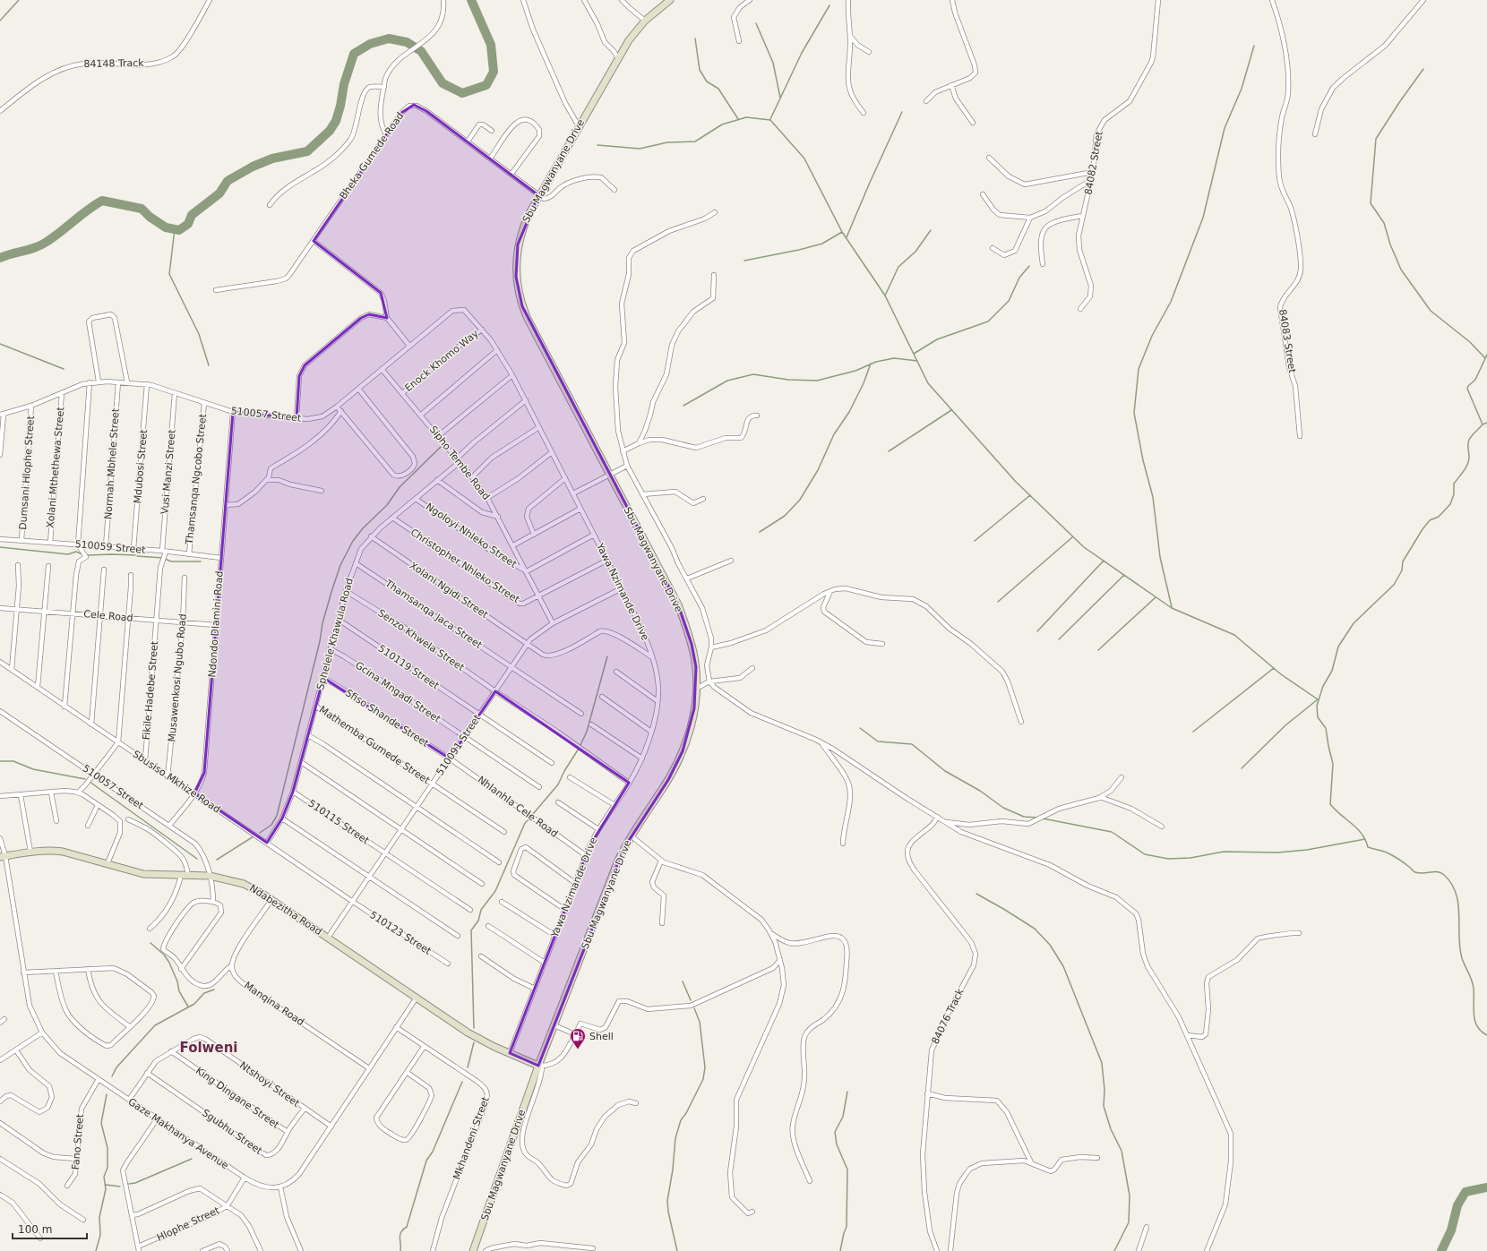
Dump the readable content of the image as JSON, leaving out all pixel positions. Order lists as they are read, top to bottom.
{
  "streets": {
    "main road": ["Sbu Magwanyane Drive", "Ndabezitha Road"],
    "street": [
      "84148 Track",
      "Bheka Gumede Road",
      "84082 Street",
      "84083 Street",
      "Enock Khomo Way",
      "510057 Street",
      "Sipho Tembe Road",
      "Normah Mbhele Street",
      "Mdubosi Street",
      "Xolani Mthethewa Street",
      "Vusi Manzi Street",
      "Dumsani Hlophe Street",
      "Thamsanqa Ngcobo Street",
      "Ngoloyi Nhleko Street",
      "510059 Street",
      "Christopher Nhleko Street",
      "Xolani Ngidi Street",
      "Yawa Nzimande Drive",
      "Thamsanqa Jaca Street",
      "Cele Road",
      "Ndondo Dlamini Road",
      "Sphelele Khawula Road",
      "Senzo Khwela Street",
      "510119 Street",
      "Musawenkosi Ngubo Road",
      "Fikile Hadebe Street",
      "Gcina Mngadi Street",
      "Sfiso Shande Street",
      "Mathemba Gumede Street",
      "510091 Street",
      "Sbusiso Mkhize Road",
      "Nhlanhla Cele Road",
      "510115 Street",
      "510123 Street",
      "Manqina Road",
      "84076 Track",
      "Ntshoyi Street",
      "King Dingane Street",
      "Sgubhu Street",
      "Gaze Makhanya Avenue",
      "Mkhandeni Street",
      "Fano Street",
      "Hlophe Street"
    ]
  },
  "crossings": [
    ["Bheka Gumede Road", "Sbu Magwanyane Drive"],
    ["Sbu Magwanyane Drive", "Ndabezitha Road"],
    ["Enock Khomo Way", "Sipho Tembe Road"],
    ["Enock Khomo Way", "Yawa Nzimande Drive"],
    ["510057 Street", "Sipho Tembe Road"],
    ["510057 Street", "Normah Mbhele Street"],
    ["510057 Street", "Mdubosi Street"],
    ["510057 Street", "Xolani Mthethewa Street"],
    ["510057 Street", "Vusi Manzi Street"],
    ["510057 Street", "Dumsani Hlophe Street"],
    ["510057 Street", "Thamsanqa Ngcobo Street"],
    ["510057 Street", "Yawa Nzimande Drive"],
    ["510057 Street", "Ndondo Dlamini Road"],
    ["510057 Street", "Ndabezitha Road"],
    ["Sipho Tembe Road", "Ngoloyi Nhleko Street"],
    ["Sipho Tembe Road", "Christopher Nhleko Street"],
    ["Sipho Tembe Road", "Sphelele Khawula Road"],
    ["Sipho Tembe Road", "510091 Street"],
    ["Normah Mbhele Street", "510059 Street"],
    ["Mdubosi Street", "510059 Street"],
    ["Xolani Mthethewa Street", "510059 Street"],
    ["Vusi Manzi Street", "510059 Street"],
    ["Dumsani Hlophe Street", "510059 Street"],
    ["Thamsanqa Ngcobo Street", "510059 Street"],
    ["Ngoloyi Nhleko Street", "Sphelele Khawula Road"],
    ["510059 Street", "Ndondo Dlamini Road"],
    ["Christopher Nhleko Street", "Yawa Nzimande Drive"],
    ["Christopher Nhleko Street", "Sphelele Khawula Road"],
    ["Xolani Ngidi Street", "Yawa Nzimande Drive"],
    ["Xolani Ngidi Street", "Sphelele Khawula Road"],
    ["Xolani Ngidi Street", "510091 Street"],
    ["Yawa Nzimande Drive", "Sphelele Khawula Road"],
    ["Yawa Nzimande Drive", "Senzo Khwela Street"],
    ["Yawa Nzimande Drive", "510091 Street"],
    ["Yawa Nzimande Drive", "Nhlanhla Cele Road"],
    ["Yawa Nzimande Drive", "Ndabezitha Road"],
    ["Thamsanqa Jaca Street", "Sphelele Khawula Road"],
    ["Thamsanqa Jaca Street", "510091 Street"],
    ["Cele Road", "Ndondo Dlamini Road"],
    ["Cele Road", "Musawenkosi Ngubo Road"],
    ["Cele Road", "Fikile Hadebe Street"],
    ["Ndondo Dlamini Road", "Sbusiso Mkhize Road"],
    ["Sphelele Khawula Road", "Senzo Khwela Street"],
    ["Sphelele Khawula Road", "510119 Street"],
    ["Sphelele Khawula Road", "Gcina Mngadi Street"],
    ["Sphelele Khawula Road", "Sfiso Shande Street"],
    ["Sphelele Khawula Road", "Mathemba Gumede Street"],
    ["Sphelele Khawula Road", "Sbusiso Mkhize Road"],
    ["Sphelele Khawula Road", "510115 Street"],
    ["Senzo Khwela Street", "510091 Street"],
    ["510119 Street", "510091 Street"],
    ["Musawenkosi Ngubo Road", "Sbusiso Mkhize Road"],
    ["Fikile Hadebe Street", "Sbusiso Mkhize Road"],
    ["Gcina Mngadi Street", "510091 Street"],
    ["Sfiso Shande Street", "510091 Street"],
    ["Sfiso Shande Street", "Nhlanhla Cele Road"],
    ["Mathemba Gumede Street", "510091 Street"],
    ["510091 Street", "Sbusiso Mkhize Road"],
    ["510091 Street", "Nhlanhla Cele Road"],
    ["510091 Street", "510115 Street"],
    ["510091 Street", "Ndabezitha Road"],
    ["510091 Street", "510123 Street"],
    ["Sbusiso Mkhize Road", "510123 Street"],
    ["Ndabezitha Road", "Gaze Makhanya Avenue"],
    ["Manqina Road", "Gaze Makhanya Avenue"],
    ["Ntshoyi Street", "King Dingane Street"],
    ["Ntshoyi Street", "Sgubhu Street"],
    ["Ntshoyi Street", "Gaze Makhanya Avenue"],
    ["King Dingane Street", "Sgubhu Street"],
    ["Gaze Makhanya Avenue", "Mkhandeni Street"],
    ["Gaze Makhanya Avenue", "Fano Street"],
    ["Gaze Makhanya Avenue", "Hlophe Street"]
  ],
  "districts": ["Folweni"],
  "places": {
    "fuel station": ["Shell"]
  },
  "scale_bar": "100 m"
}
